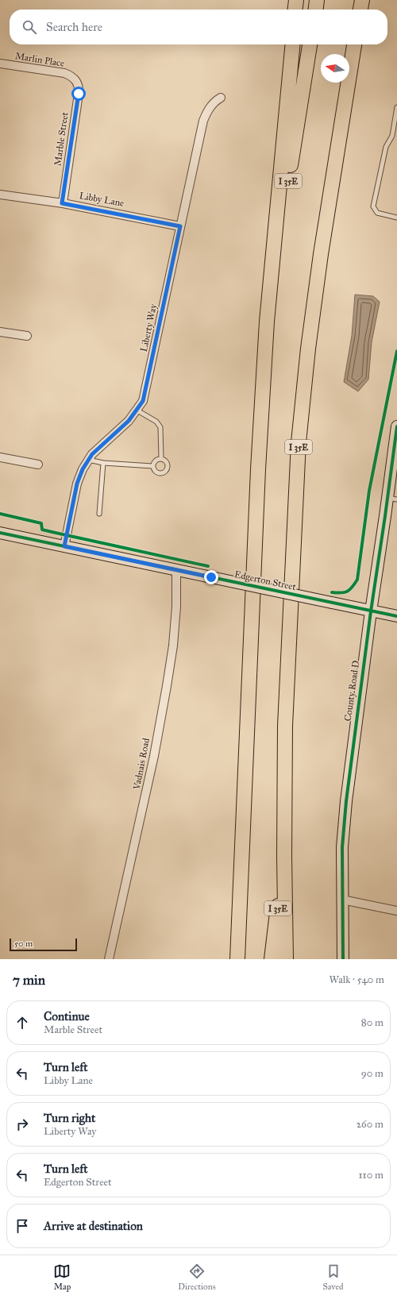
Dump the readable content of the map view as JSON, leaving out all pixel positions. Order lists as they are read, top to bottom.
{
  "streets": {
    "highway": ["I 35E"],
    "street": [
      "Marlin Place",
      "Marble Street",
      "Libby Lane",
      "Liberty Way",
      "Edgerton Street",
      "County Road D",
      "Vadnais Road"
    ]
  },
  "crossings": [
    ["Marlin Place", "Marble Street"],
    ["Marble Street", "Libby Lane"],
    ["Libby Lane", "Liberty Way"],
    ["Liberty Way", "Edgerton Street"],
    ["Edgerton Street", "County Road D"],
    ["Edgerton Street", "Vadnais Road"]
  ],
  "scale_bar": "50 m",
  "north": "left",
  "page": {
    "search": "Search here",
    "scale": "50 m",
    "heading": ["7 min", "Walk · 540 m"],
    "list": [
      ["Continue", "Marble Street", "80 m"],
      ["Turn left", "Libby Lane", "90 m"],
      ["Turn right", "Liberty Way", "260 m"],
      ["Turn left", "Edgerton Street", "110 m"],
      "Arrive at destination"
    ],
    "nav": ["Map", "Directions", "Saved"]
  }
}
